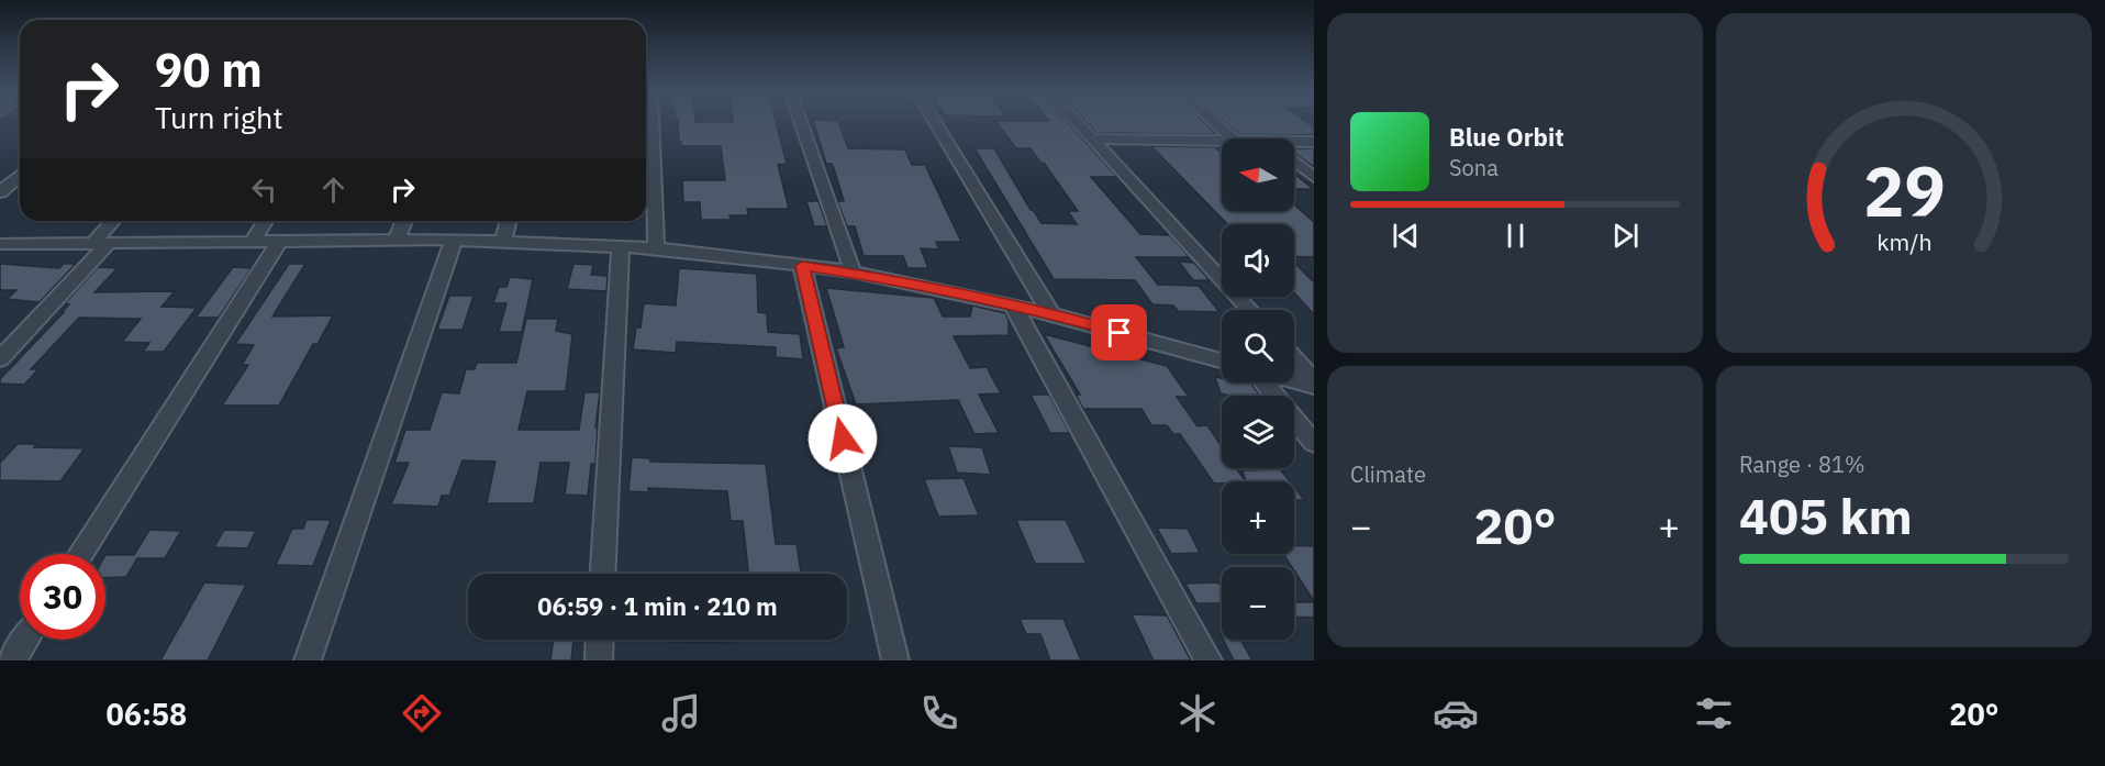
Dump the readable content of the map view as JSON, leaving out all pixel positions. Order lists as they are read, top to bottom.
{
  "north": "left",
  "page": {
    "turn": ["90 m", "Turn right"],
    "song": ["Blue Orbit", "Sona"],
    "map_buttons": ["+", "−"],
    "tile": [
      "Climate",
      ["Range · 81%", "405 km"]
    ],
    "heat": ["−", "20°", "+"],
    "limit": "30",
    "trip": "06:59 · 1 min · 210 m",
    "tabs": ["06:58", "20°"],
    "gauge": ["29", "km/h"]
  }
}
